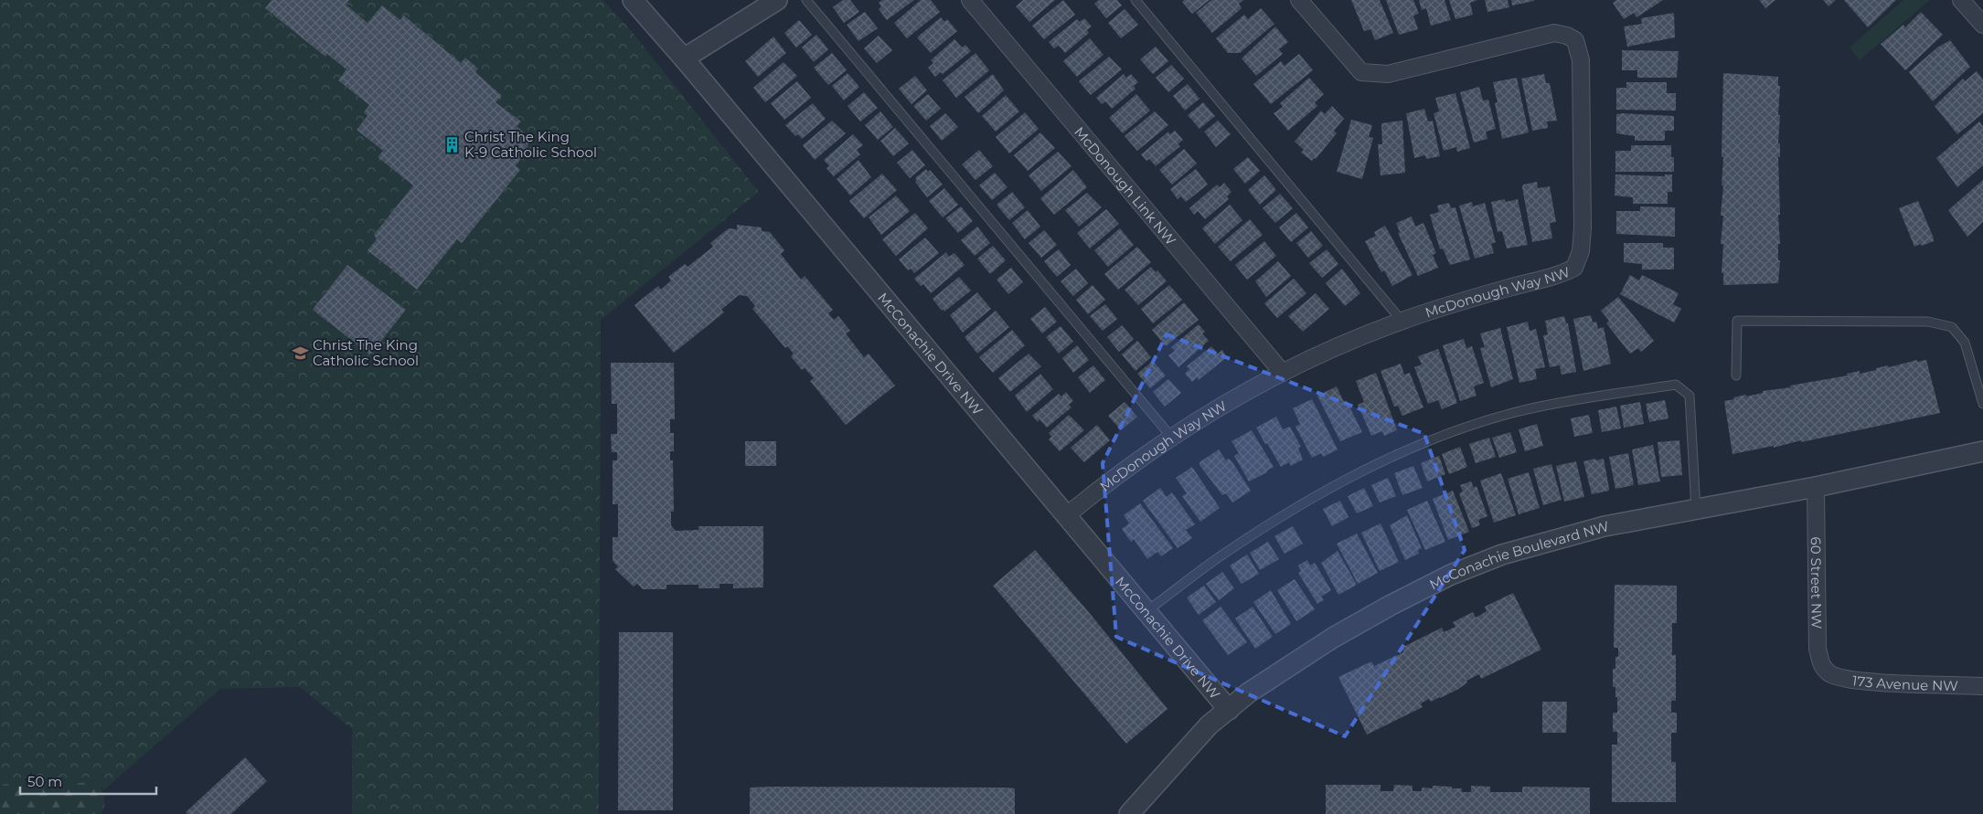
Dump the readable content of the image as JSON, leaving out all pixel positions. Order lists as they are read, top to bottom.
{
  "streets": {
    "street": [
      "McDonough Link NW",
      "McDonough Way NW",
      "McConachie Drive NW",
      "McConachie Boulevard NW",
      "60 Street NW",
      "173 Avenue NW"
    ]
  },
  "crossings": [
    ["McDonough Link NW", "McDonough Way NW"],
    ["McDonough Way NW", "McConachie Drive NW"],
    ["McConachie Drive NW", "McConachie Boulevard NW"],
    ["McConachie Boulevard NW", "60 Street NW"],
    ["60 Street NW", "173 Avenue NW"]
  ],
  "places": {
    "building": ["Christ The King K-9 Catholic School"],
    "school or university": ["Christ The King Catholic School"]
  },
  "scale_bar": "50 m"
}
